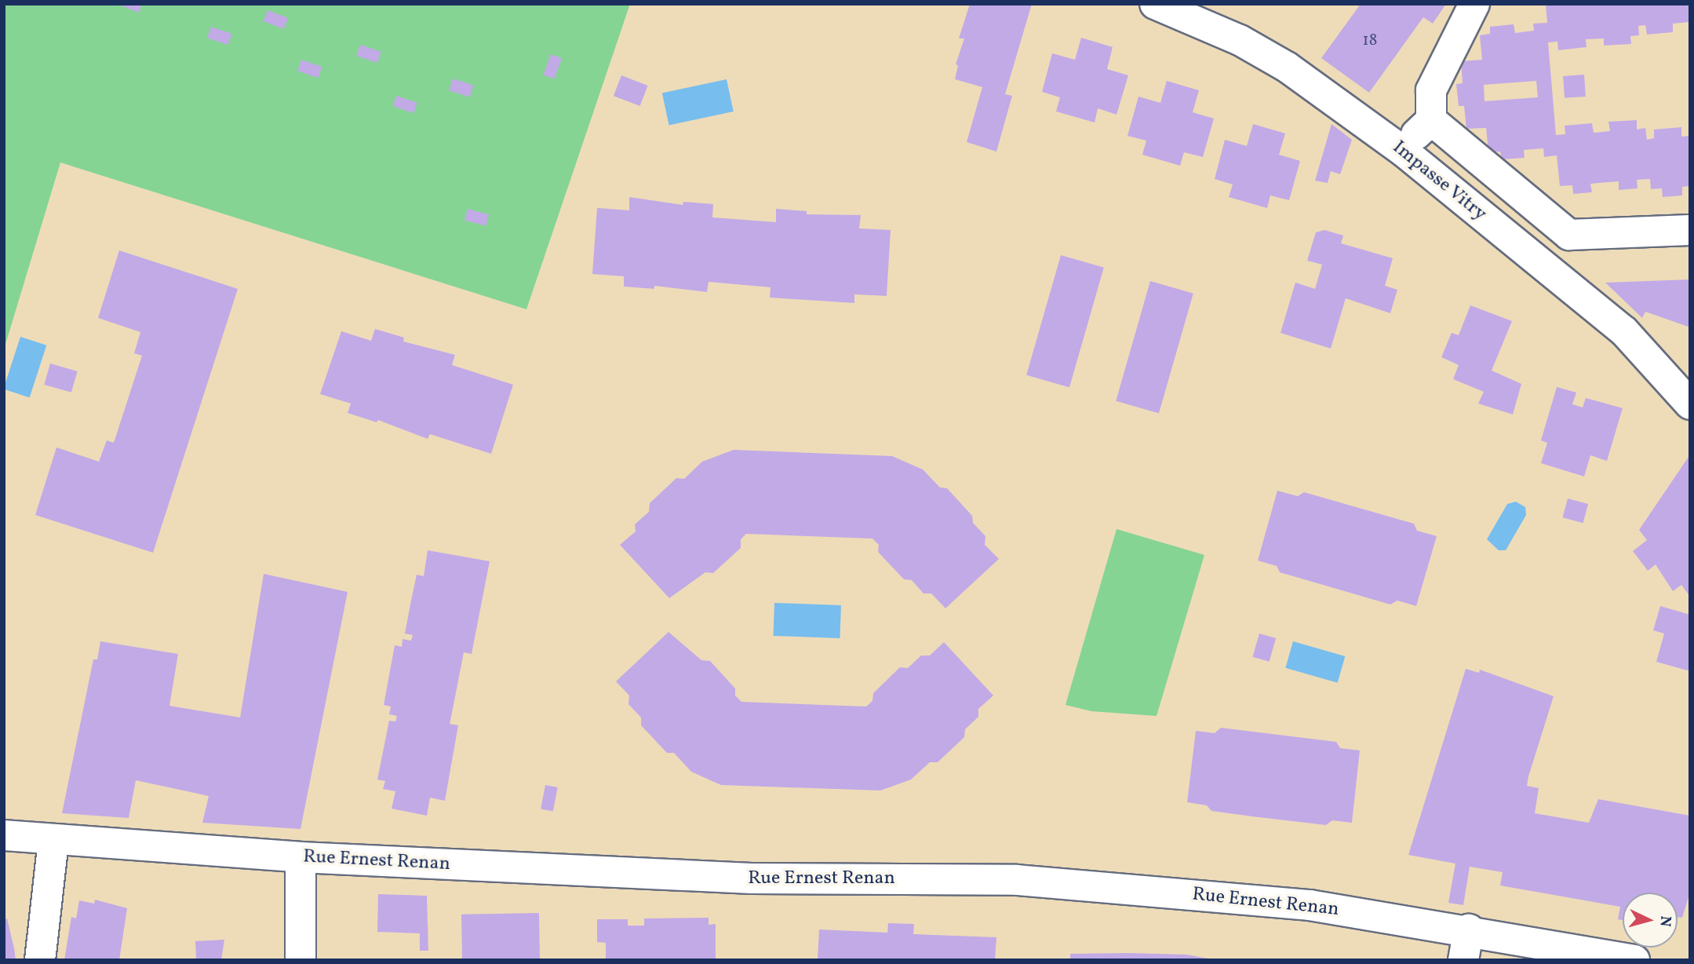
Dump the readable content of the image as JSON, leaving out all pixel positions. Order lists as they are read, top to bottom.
{
  "streets": {
    "street": ["Impasse Vitry", "Rue Ernest Renan"]
  },
  "house_numbers": ["18"],
  "north": "right"
}
